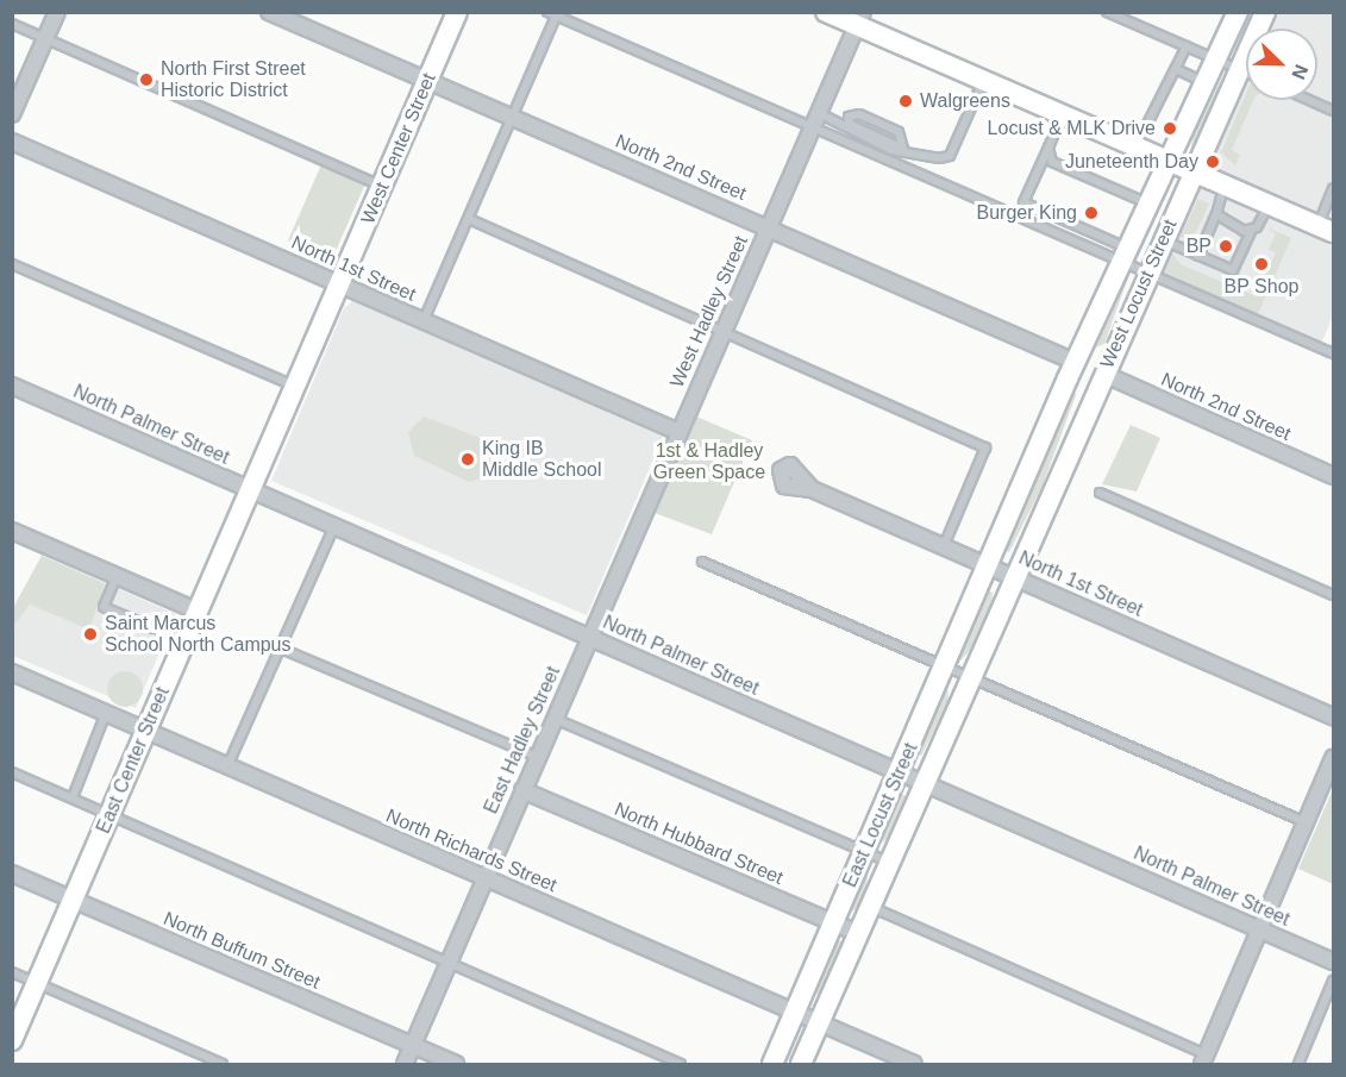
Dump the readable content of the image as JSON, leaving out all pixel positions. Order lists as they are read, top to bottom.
{
  "streets": {
    "main road": [
      "West Center Street",
      "West Locust Street",
      "East Center Street",
      "East Locust Street"
    ],
    "street": [
      "North 2nd Street",
      "North 1st Street",
      "West Hadley Street",
      "North Palmer Street",
      "East Hadley Street",
      "North Hubbard Street",
      "North Richards Street",
      "North Buffum Street"
    ]
  },
  "crossings": [
    ["West Center Street", "North 2nd Street"],
    ["West Center Street", "North 1st Street"],
    ["West Center Street", "East Center Street"],
    ["North 2nd Street", "West Locust Street"],
    ["North 2nd Street", "West Hadley Street"],
    ["North 1st Street", "West Locust Street"],
    ["North 1st Street", "West Hadley Street"],
    ["North 1st Street", "East Hadley Street"],
    ["North 1st Street", "East Center Street"],
    ["North 1st Street", "East Locust Street"],
    ["West Locust Street", "East Locust Street"],
    ["West Hadley Street", "East Hadley Street"],
    ["North Palmer Street", "East Hadley Street"],
    ["North Palmer Street", "East Center Street"],
    ["North Palmer Street", "East Locust Street"],
    ["East Hadley Street", "North Hubbard Street"],
    ["East Hadley Street", "North Richards Street"],
    ["East Hadley Street", "North Buffum Street"],
    ["East Center Street", "North Richards Street"],
    ["East Center Street", "North Buffum Street"],
    ["East Locust Street", "North Hubbard Street"],
    ["East Locust Street", "North Richards Street"]
  ],
  "parks": ["1st & Hadley Green Space"],
  "places": [
    "North First Street Historic District",
    "Walgreens",
    "Locust & MLK Drive",
    "Juneteenth Day",
    "Burger King",
    "BP",
    "BP Shop",
    "King IB Middle School",
    "Saint Marcus School North Campus"
  ],
  "north": "bottom right"
}
